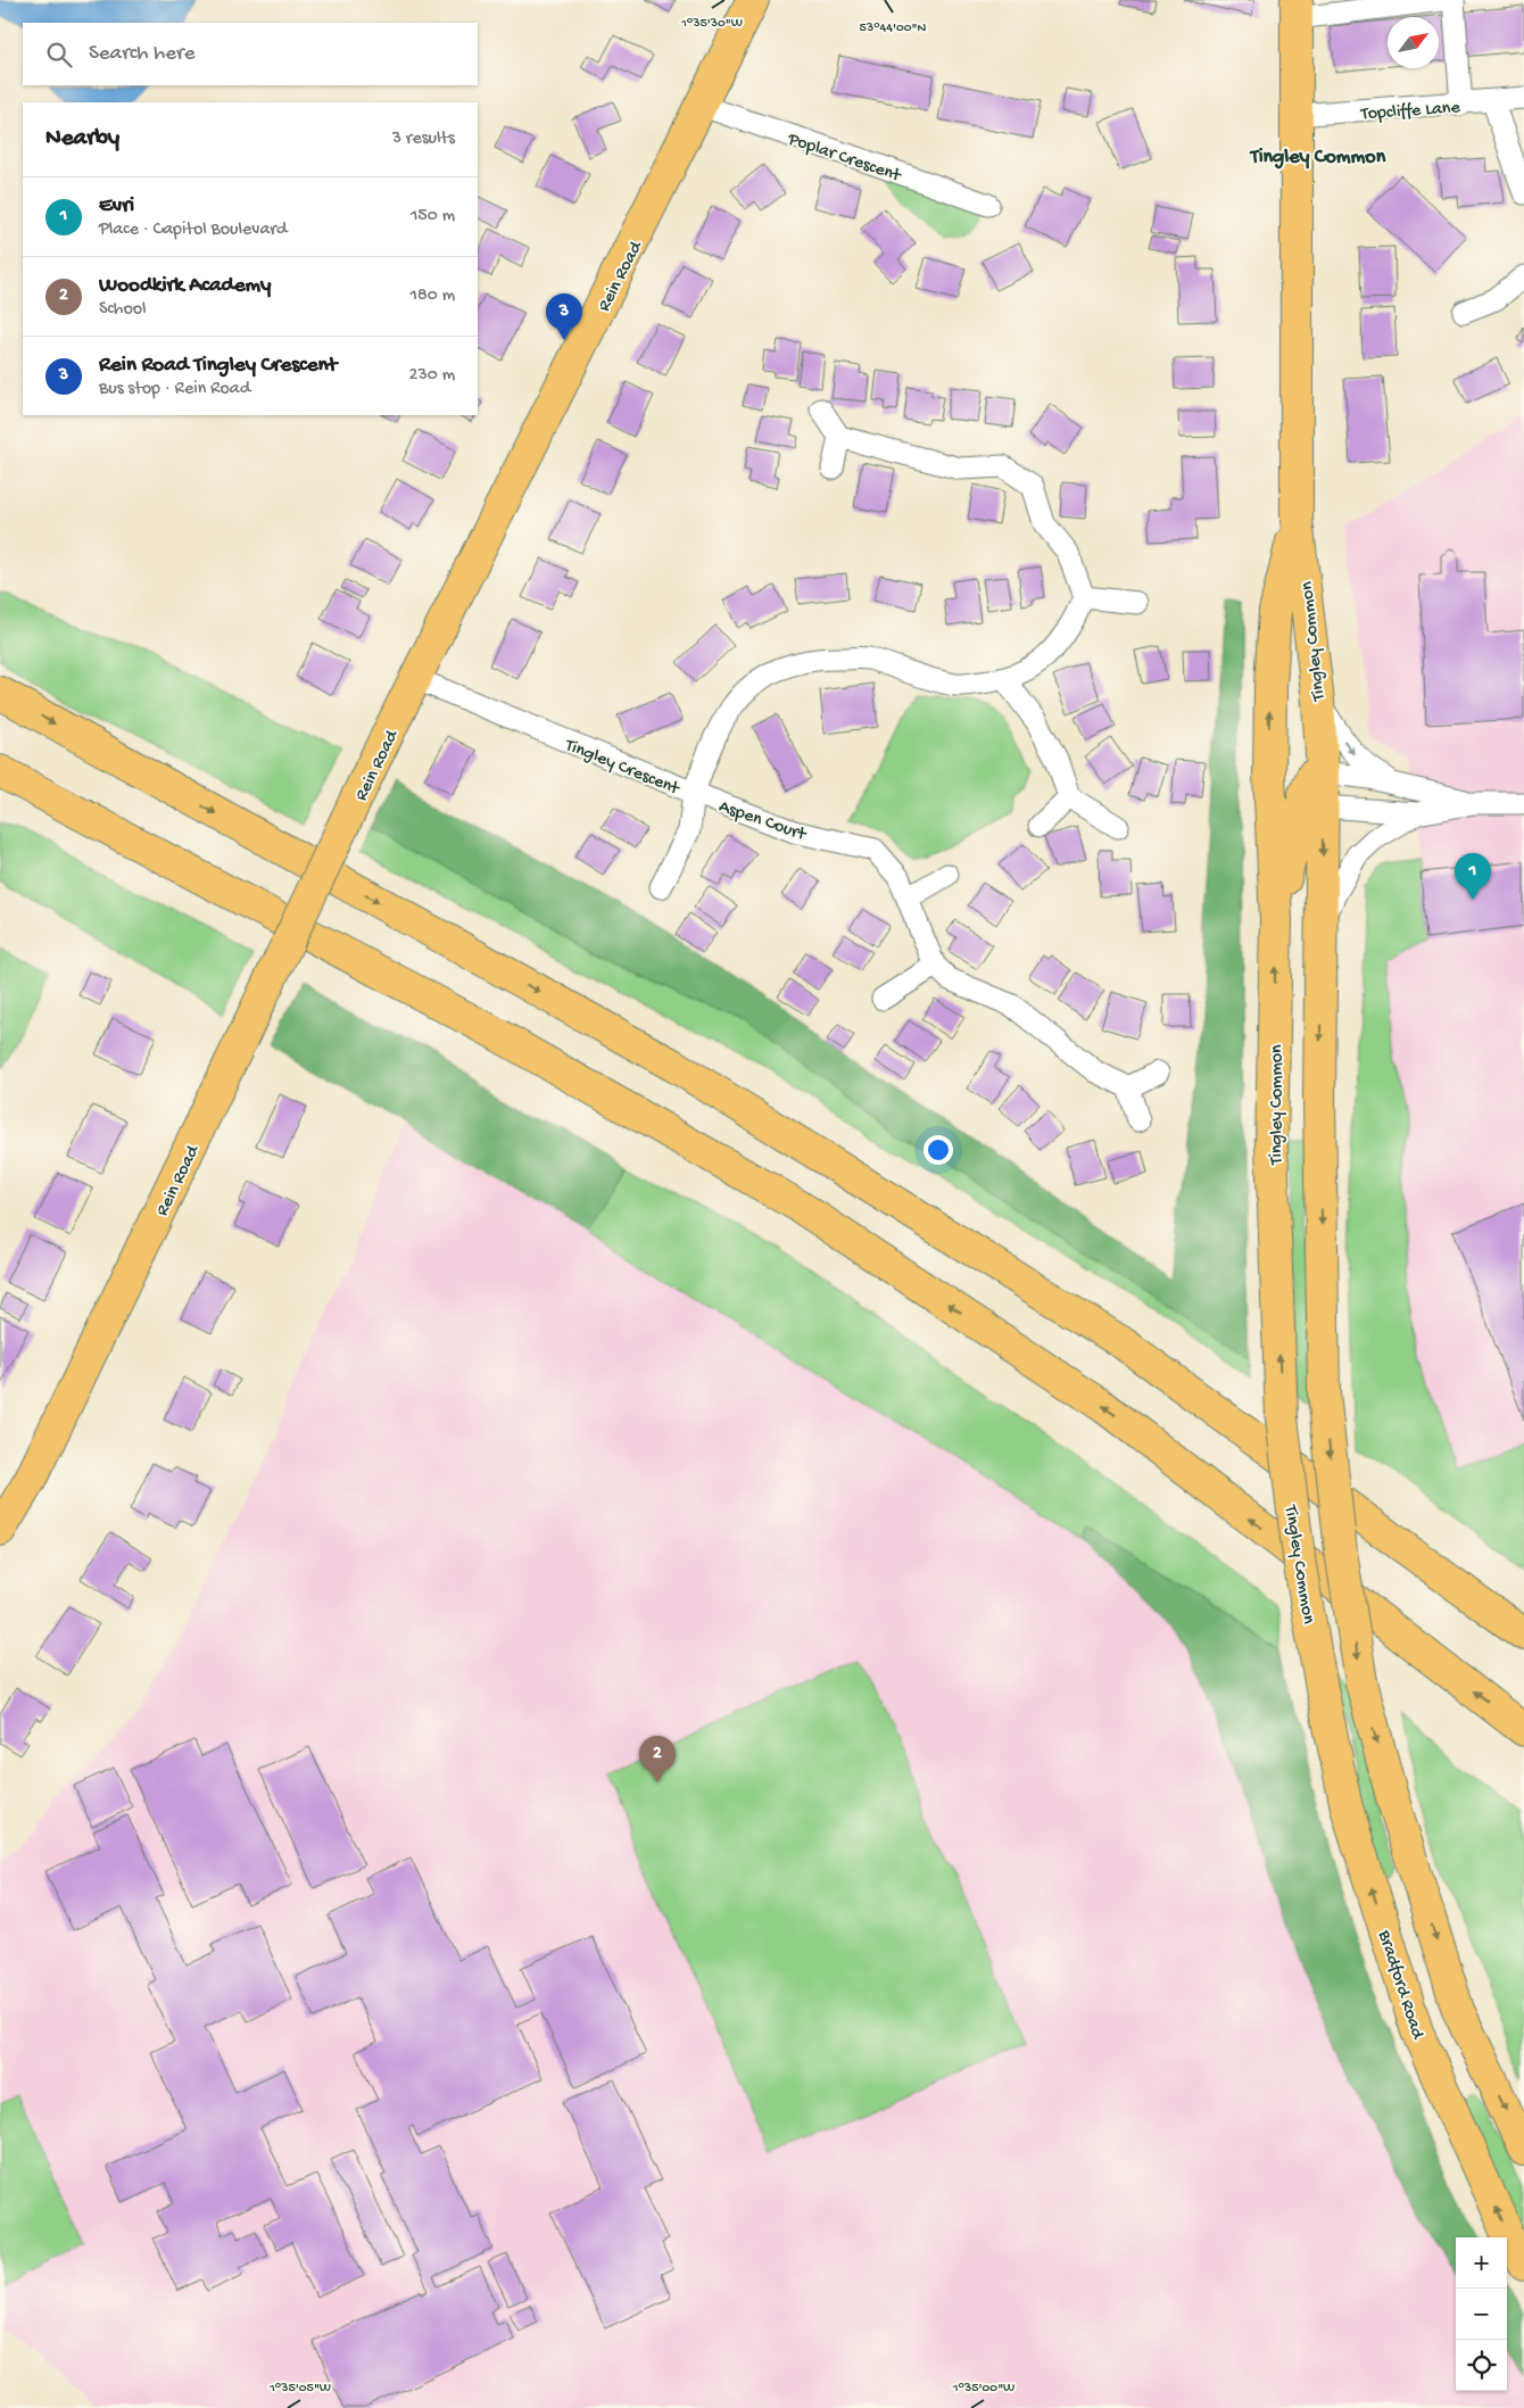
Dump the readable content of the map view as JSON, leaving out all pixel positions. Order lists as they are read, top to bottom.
{
  "streets": {
    "main road": ["Rein Road", "Tingley Common", "Bradford Road"],
    "street": [
      "Topcliffe Lane",
      "Poplar Crescent",
      "Tingley Crescent",
      "Aspen Court"
    ]
  },
  "crossings": [
    ["Topcliffe Lane", "Tingley Common"],
    ["Poplar Crescent", "Rein Road"],
    ["Rein Road", "Tingley Crescent"],
    ["Tingley Common", "Bradford Road"],
    ["Tingley Crescent", "Aspen Court"]
  ],
  "one_way": ["Bradford Road"],
  "districts": ["Tingley Common"],
  "north": "top right",
  "page": {
    "search": "Search here",
    "heading": ["Nearby", "3 results"],
    "list": [
      {
        "mark": "1",
        "name": "Evri",
        "note": "Place · Capitol Boulevard",
        "value": "150 m"
      },
      {
        "mark": "2",
        "name": "Woodkirk Academy",
        "note": "School",
        "value": "180 m"
      },
      {
        "mark": "3",
        "name": "Rein Road Tingley Crescent",
        "note": "Bus stop · Rein Road",
        "value": "230 m"
      }
    ],
    "pins": ["3", "1", "2"],
    "map_buttons": ["+", "−"]
  },
  "coordinates": [
    "1°35'30\"W",
    "53°44'00\"N",
    "1°35'05\"W",
    "1°35'00\"W"
  ]
}
